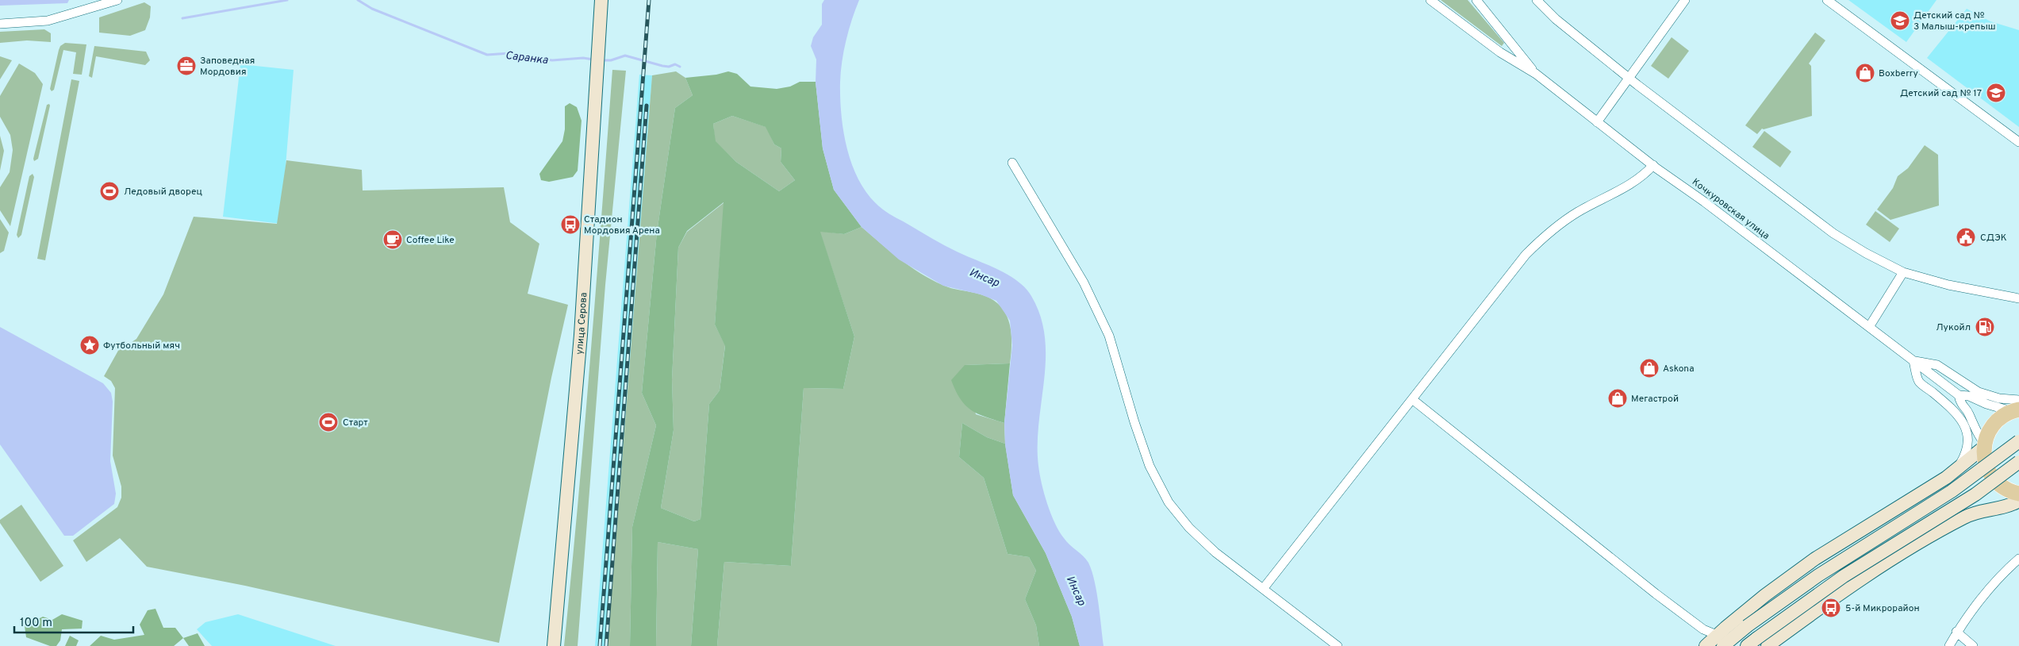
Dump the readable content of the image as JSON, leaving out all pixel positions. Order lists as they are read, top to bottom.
{
  "streets": {
    "street": ["Кочкуровская улица", "улица Серова"]
  },
  "water": ["Саранка", "Инсар"],
  "places": {
    "school or university": ["Детский сад № 3 Малыш-крепыш", "Детский сад № 17"],
    "office": ["Заповедная Мордовия"],
    "shop": ["Boxberry", "Askona", "Мегастрой"],
    "sports": ["Ледовый дворец", "Старт"],
    "bus stop": ["Стадион Мордовия Арена", "5-й Микрорайон"],
    "public building": ["СДЭК"],
    "cafe": ["Coffee Like"],
    "fuel station": ["Лукойл"],
    "place": ["Футбольный мяч"]
  },
  "scale_bar": "100 m"
}
